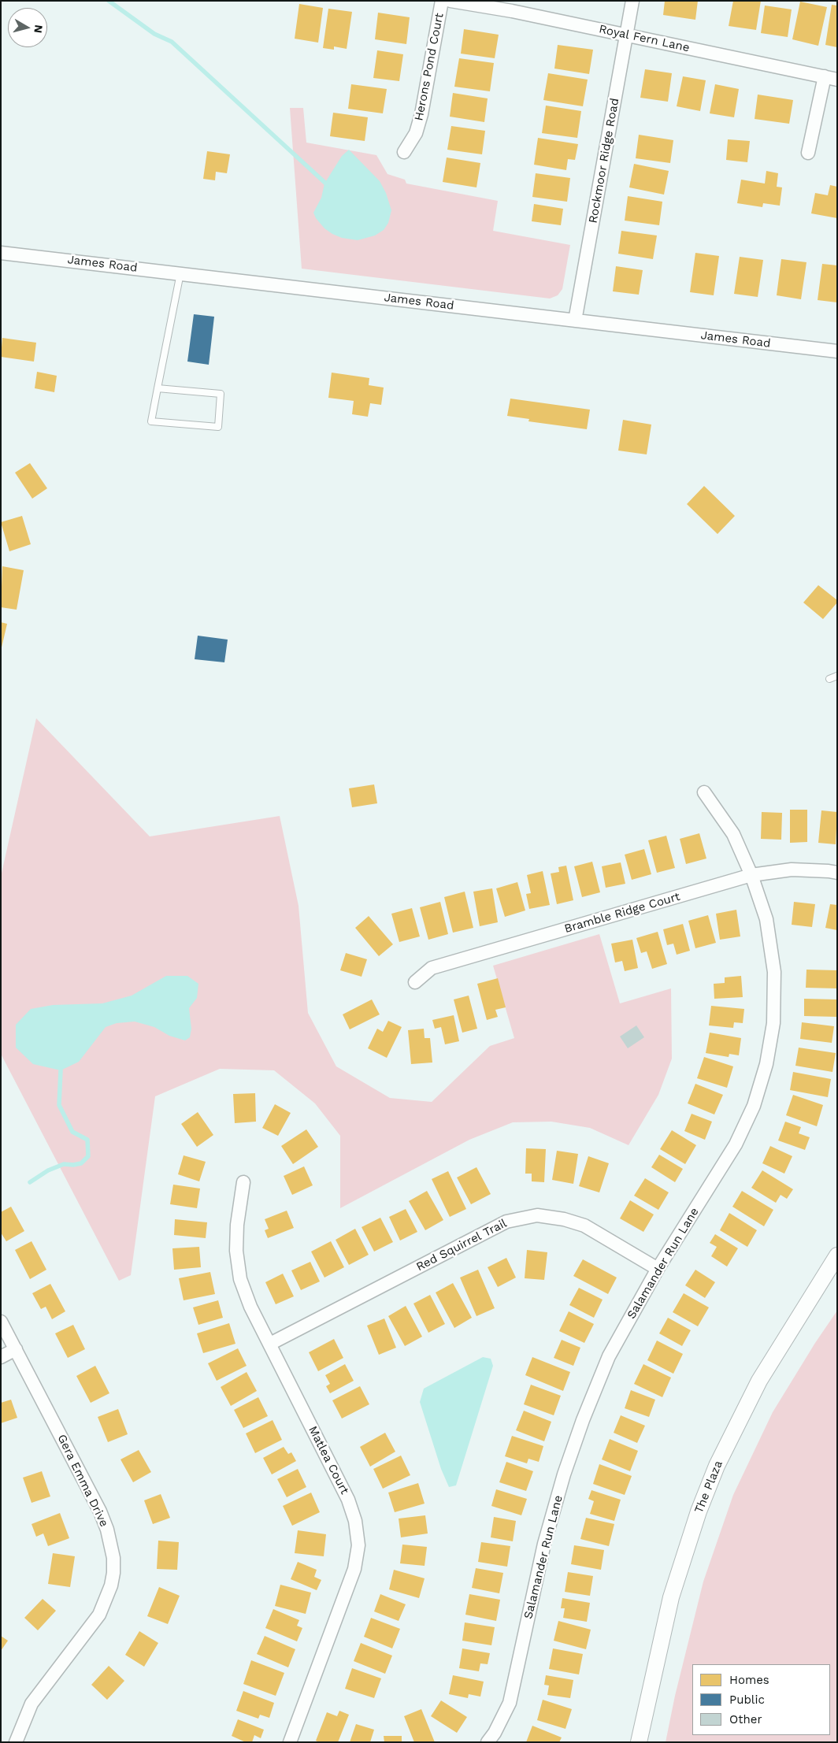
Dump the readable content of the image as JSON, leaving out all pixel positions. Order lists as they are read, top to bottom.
{
  "streets": {
    "street": [
      "Royal Fern Lane",
      "Herons Pond Court",
      "Rockmoor Ridge Road",
      "James Road",
      "Bramble Ridge Court",
      "Red Squirrel Trail",
      "Salamander Run Lane",
      "Matlea Court",
      "Gera Emma Drive",
      "The Plaza"
    ]
  },
  "crossings": [
    ["Royal Fern Lane", "Rockmoor Ridge Road"],
    ["Rockmoor Ridge Road", "James Road"],
    ["Bramble Ridge Court", "Salamander Run Lane"],
    ["Red Squirrel Trail", "Salamander Run Lane"],
    ["Red Squirrel Trail", "Matlea Court"]
  ],
  "legend": ["Homes", "Public", "Other"],
  "north": "right"
}
